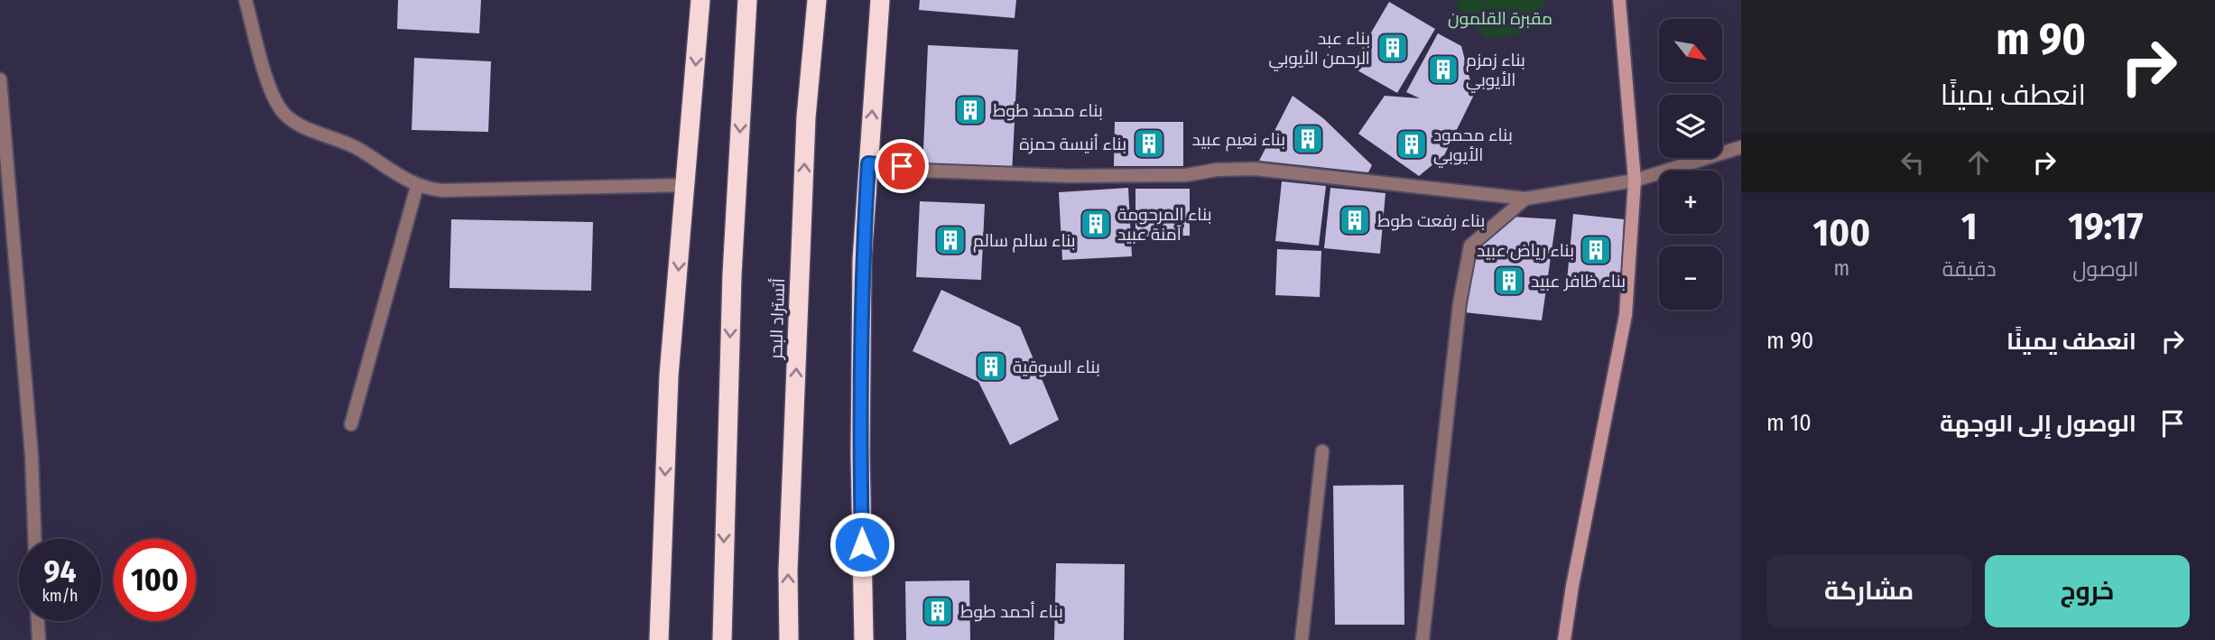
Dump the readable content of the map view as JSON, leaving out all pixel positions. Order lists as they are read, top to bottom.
{
  "streets": {
    "highway": ["أتستراد البحر"]
  },
  "parks": ["مقبرة القلمون"],
  "places": {
    "building": [
      "بناء عبد الرحمن الأيوبي",
      "بناء زمزم الأيوبي",
      "بناء محمد طوط",
      "بناء نعيم عبيد",
      "بناء أنيسة حمزة",
      "بناء محمود الأيوبي",
      "بناء رفعت طوط",
      "بناء المرحومة آمنة عبيد",
      "بناء سالم سالم",
      "بناء رياض عبيد",
      "بناء ظافر عبيد",
      "بناء السوقية",
      "بناء أحمد طوط"
    ]
  },
  "north": "bottom right",
  "page": {
    "turn": ["90 m", "انعطف يمينًا"],
    "map_buttons": ["+", "−"],
    "eta": [
      "19:17",
      "الوصول",
      "1",
      "دقيقة",
      "100",
      "m"
    ],
    "list": [
      {
        "name": "انعطف يمينًا",
        "value": "90 m"
      },
      {
        "name": "الوصول إلى الوجهة",
        "value": "10 m"
      }
    ],
    "speed": "94 km/h",
    "limit": "100",
    "buttons": ["خروج", "مشاركة"]
  }
}
